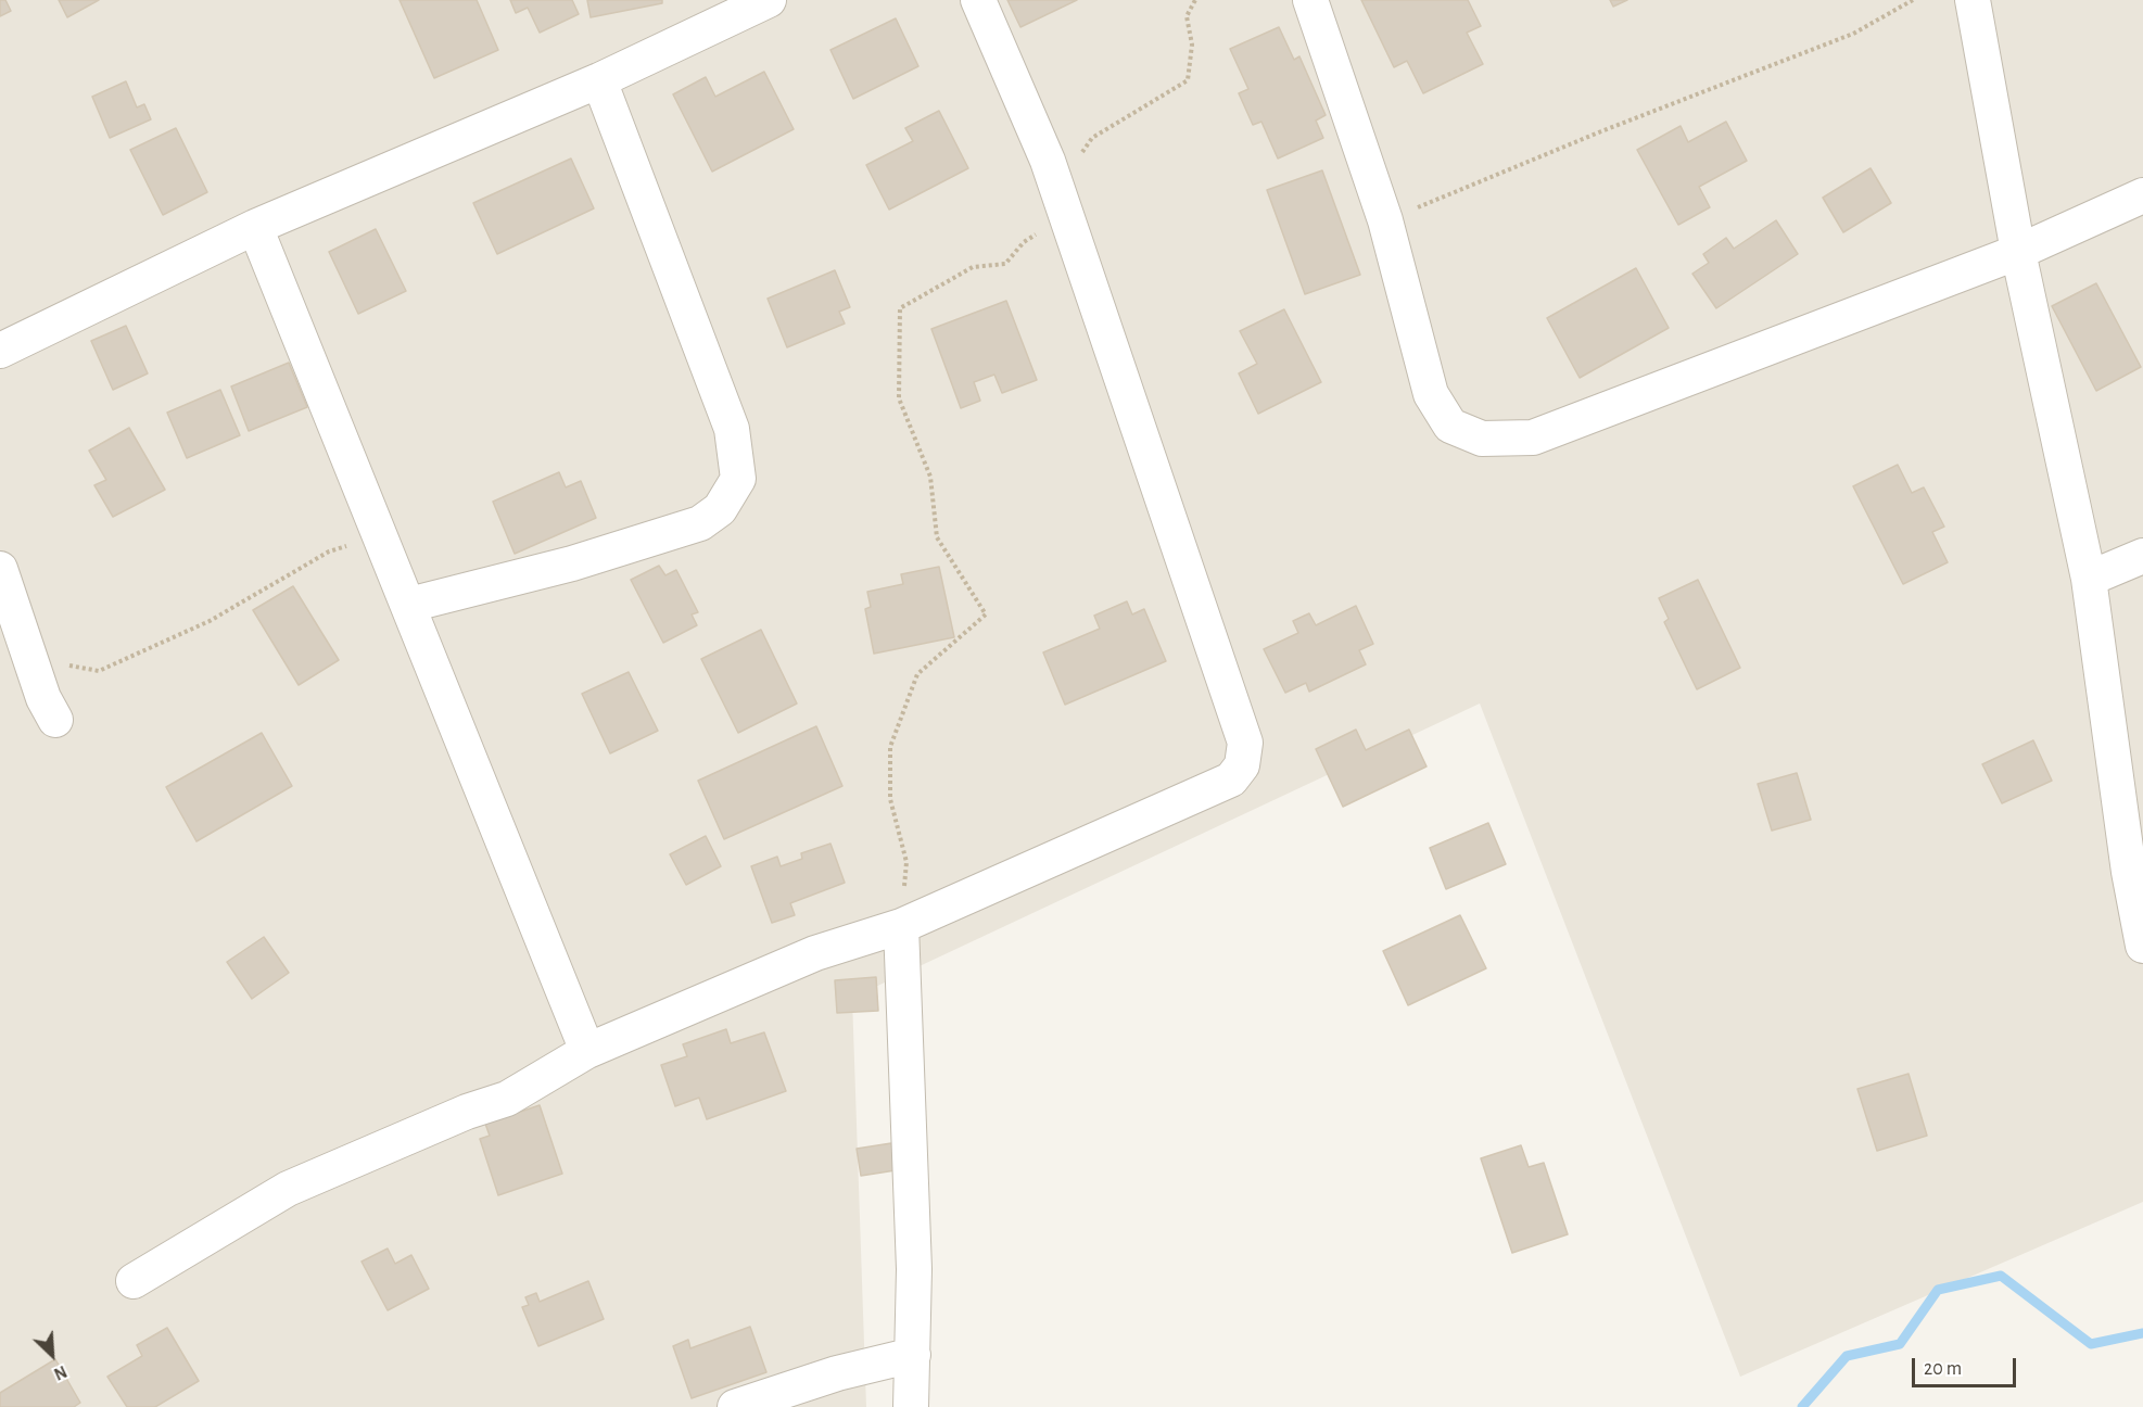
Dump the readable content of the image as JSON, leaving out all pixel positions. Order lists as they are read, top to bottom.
{
  "scale_bar": "20 m",
  "north": "bottom right"
}
